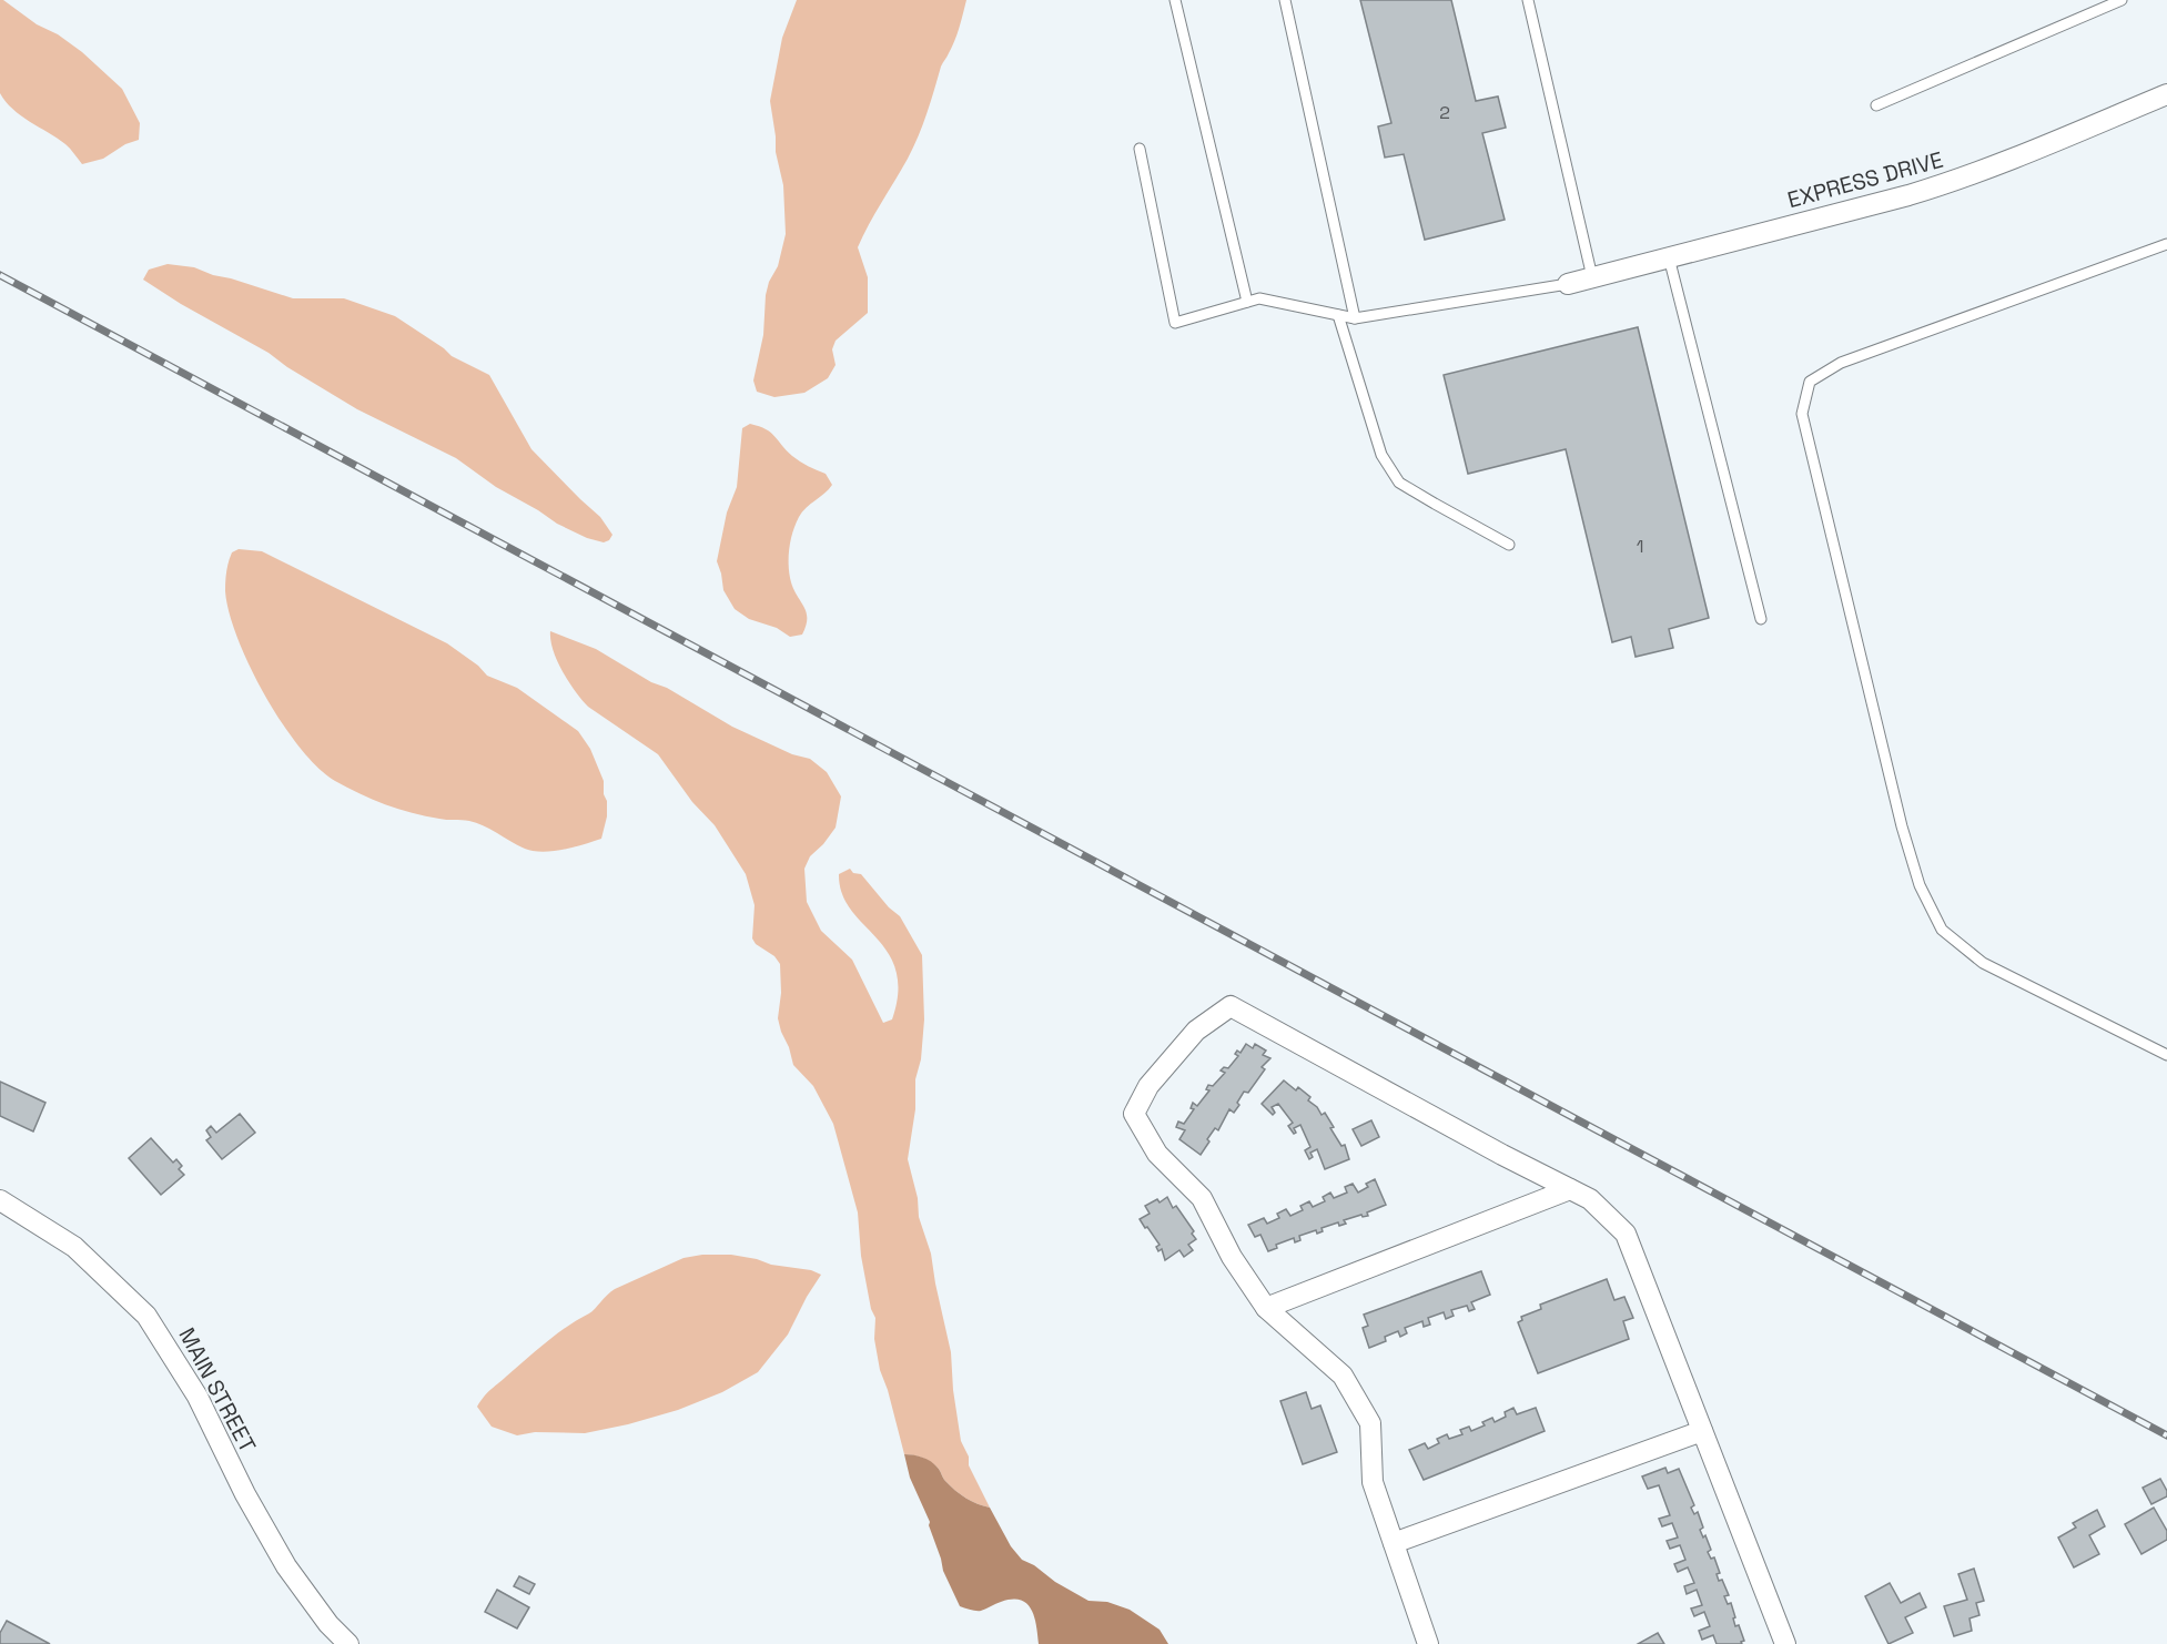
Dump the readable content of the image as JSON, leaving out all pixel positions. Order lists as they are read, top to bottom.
{
  "streets": {
    "street": ["EXPRESS DRIVE", "MAIN STREET"]
  },
  "house_numbers": ["2", "1"]
}
